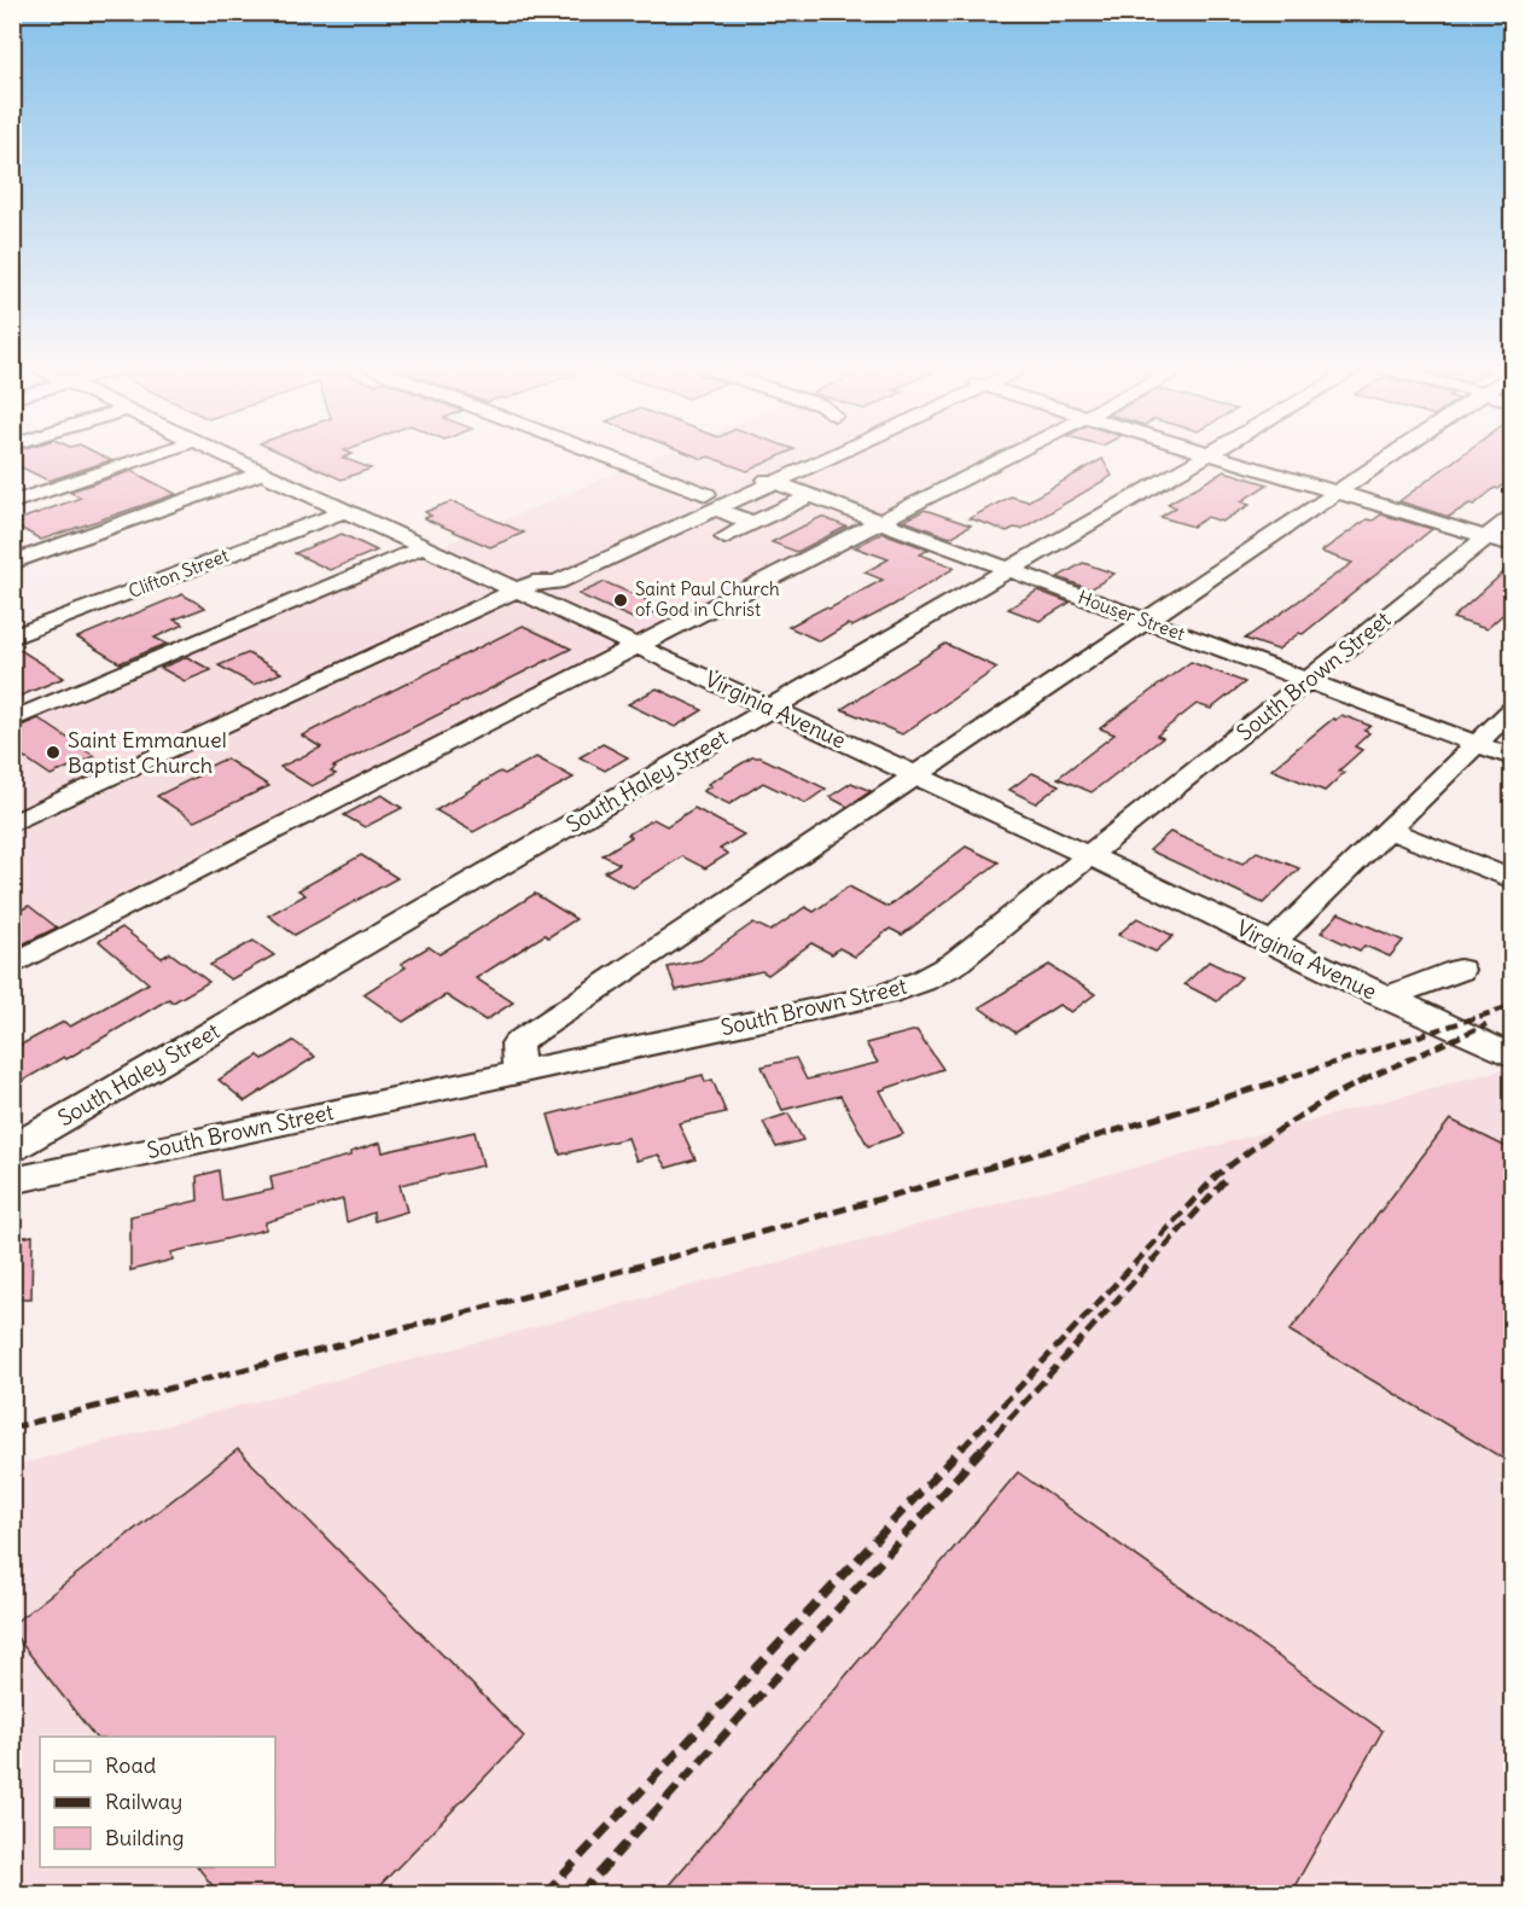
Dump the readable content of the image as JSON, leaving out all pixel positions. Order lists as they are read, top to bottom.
{
  "streets": {
    "street": [
      "Clifton Street",
      "Houser Street",
      "South Brown Street",
      "Virginia Avenue",
      "South Haley Street"
    ]
  },
  "crossings": [
    ["Clifton Street", "Virginia Avenue"],
    ["Houser Street", "South Brown Street"],
    ["Houser Street", "South Haley Street"],
    ["South Brown Street", "Virginia Avenue"],
    ["Virginia Avenue", "South Haley Street"]
  ],
  "places": ["Saint Paul Church of God in Christ", "Saint Emmanuel Baptist Church"],
  "legend": ["Road", "Railway", "Building"]
}
